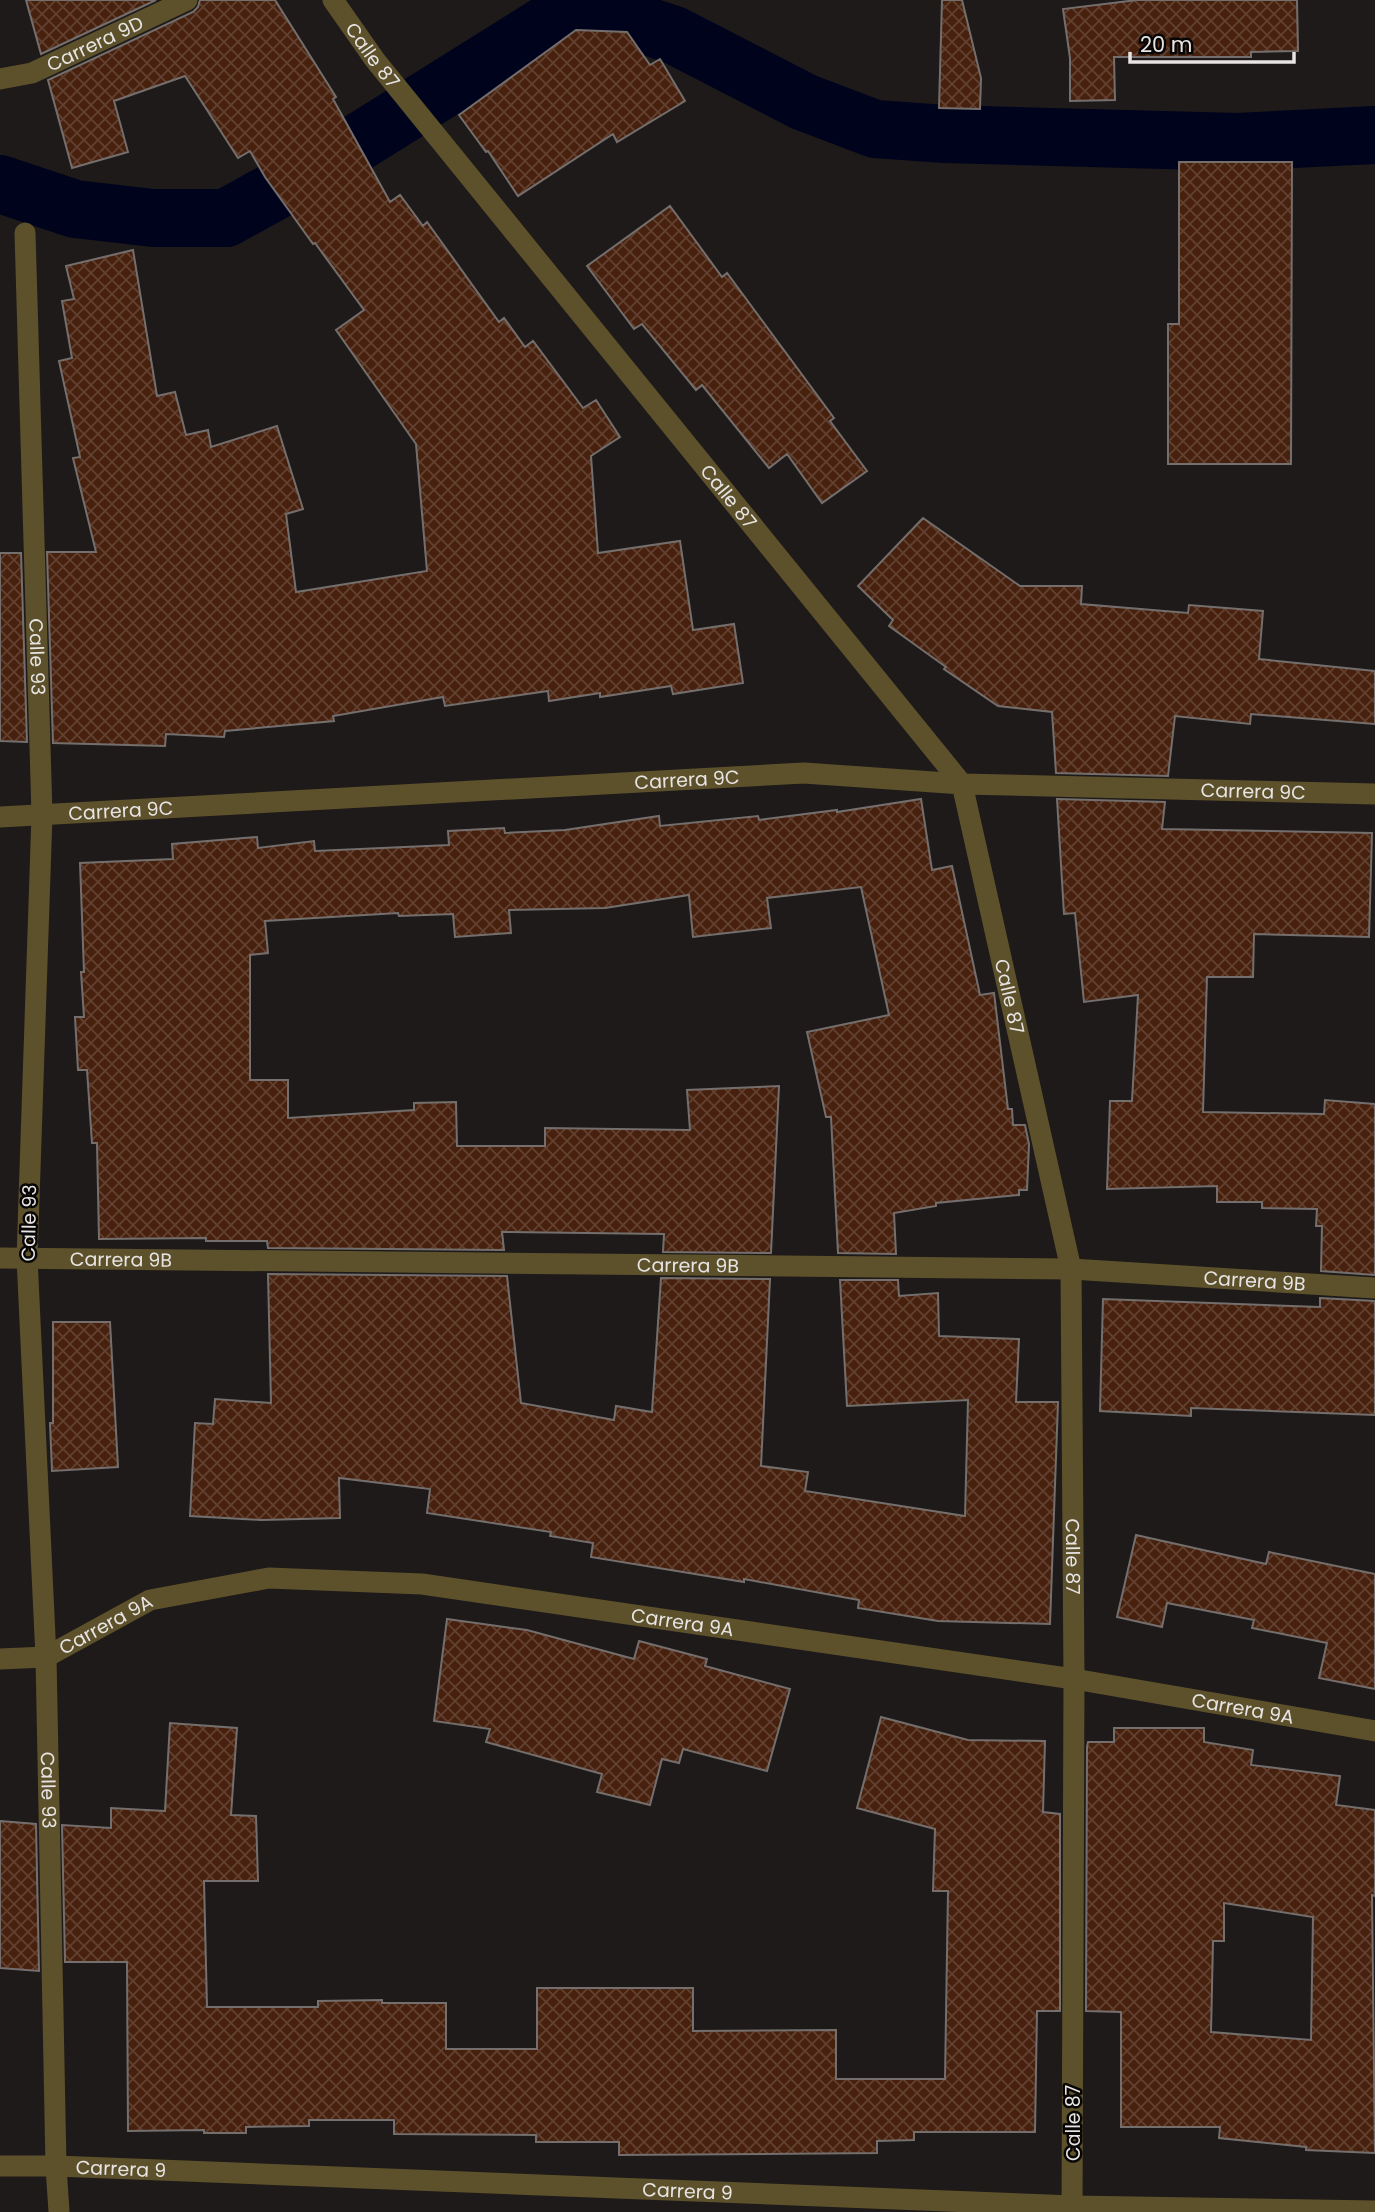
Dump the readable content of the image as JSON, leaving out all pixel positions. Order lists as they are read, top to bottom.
{
  "streets": {
    "street": [
      "Carrera 9D",
      "Calle 87",
      "Calle 93",
      "Carrera 9C",
      "Carrera 9B",
      "Carrera 9A",
      "Carrera 9"
    ]
  },
  "crossings": [
    ["Calle 87", "Carrera 9C"],
    ["Calle 87", "Carrera 9B"],
    ["Calle 87", "Carrera 9A"],
    ["Calle 87", "Carrera 9"],
    ["Calle 93", "Carrera 9C"],
    ["Calle 93", "Carrera 9B"],
    ["Calle 93", "Carrera 9A"],
    ["Calle 93", "Carrera 9"]
  ],
  "scale_bar": "20 m"
}
